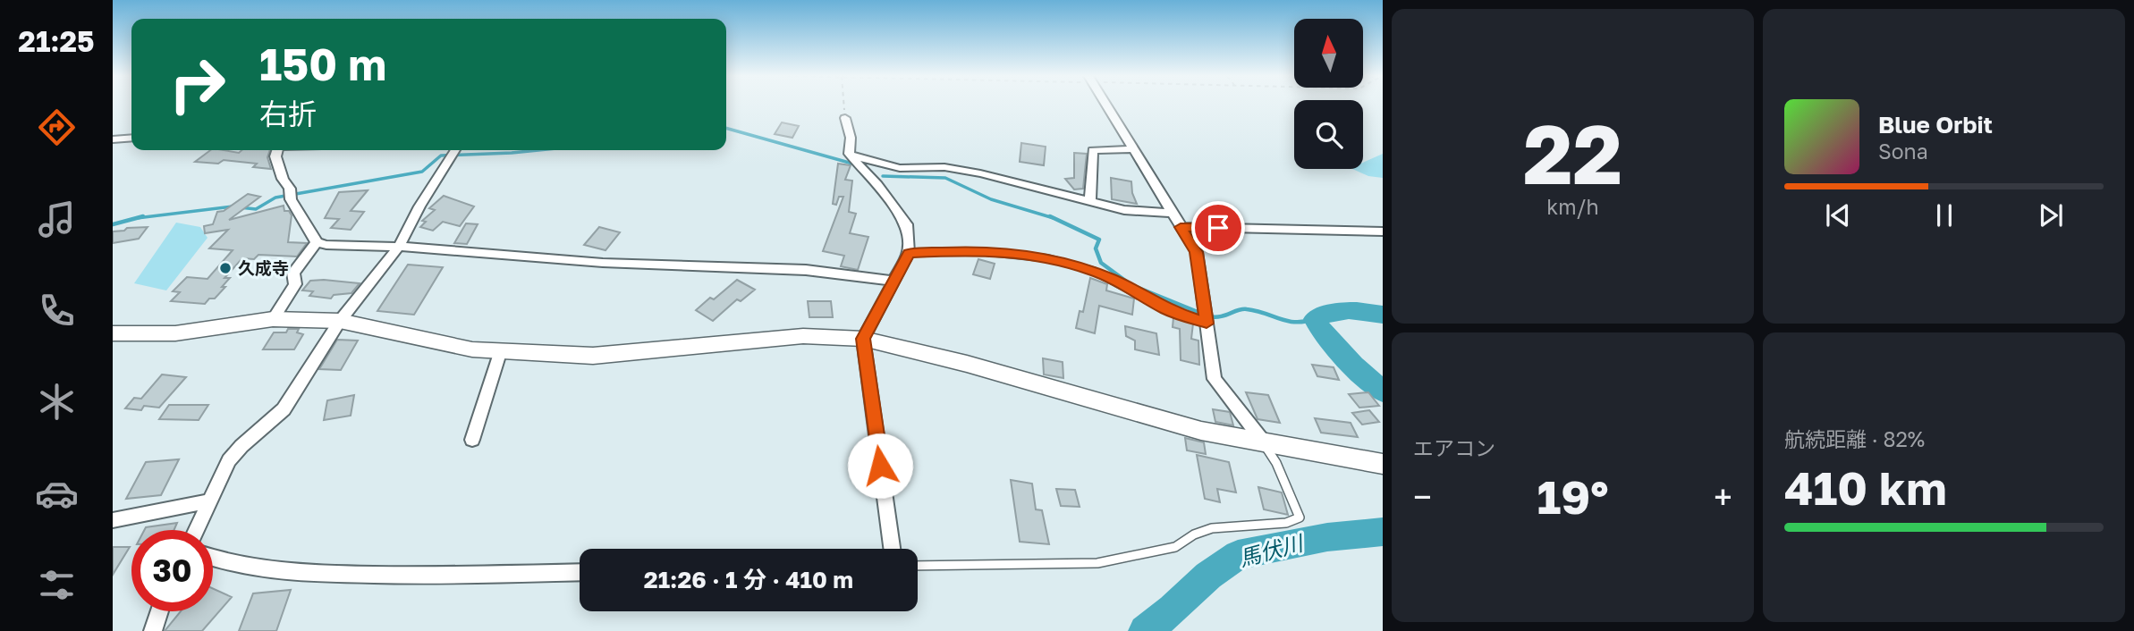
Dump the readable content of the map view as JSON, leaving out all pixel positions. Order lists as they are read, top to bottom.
{
  "water": ["馬伏川"],
  "places": ["久成寺"],
  "north": "top",
  "page": {
    "tabs": "21:25",
    "tile": [
      ["22", "km/h"],
      "エアコン",
      ["航続距離 · 82%", "410 km"]
    ],
    "turn": ["150 m", "右折"],
    "song": ["Blue Orbit", "Sona"],
    "heat": ["−", "19°", "+"],
    "limit": "30",
    "trip": "21:26 · 1 分 · 410 m"
  }
}
